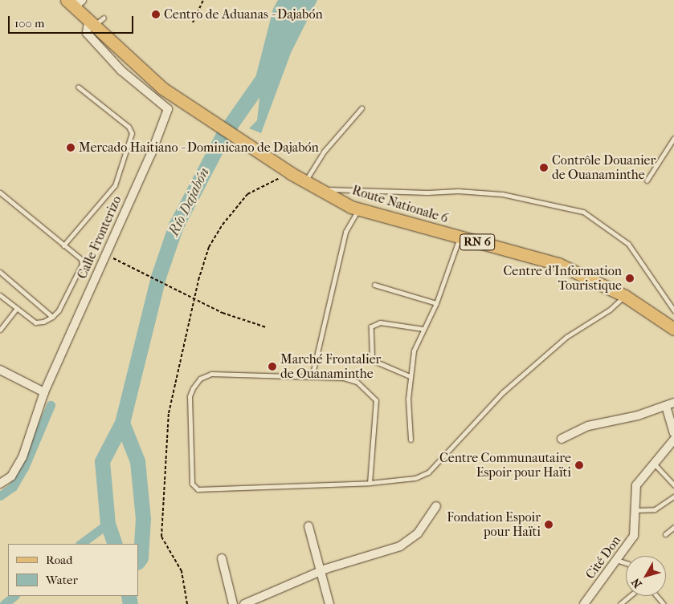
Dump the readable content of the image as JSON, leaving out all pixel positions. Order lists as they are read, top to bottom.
{
  "streets": {
    "main road": ["Route Nationale 6", "RN 6"],
    "street": ["Calle Fronterizo", "Cité Don"]
  },
  "crossings": [
    ["Route Nationale 6", "Calle Fronterizo"]
  ],
  "water": ["Río Dajabón"],
  "places": [
    "Centro de Aduanas - Dajabón",
    "Mercado Haitiano - Dominicano de Dajabón",
    "Contrôle Douanier de Ouanaminthe",
    "Centre d'Information Touristique",
    "Marché Frontalier de Ouanaminthe",
    "Centre Communautaire Espoir pour Haïti",
    "Fondation Espoir pour Haïti"
  ],
  "legend": ["Road", "Water"],
  "scale_bar": "100 m",
  "north": "bottom left"
}
